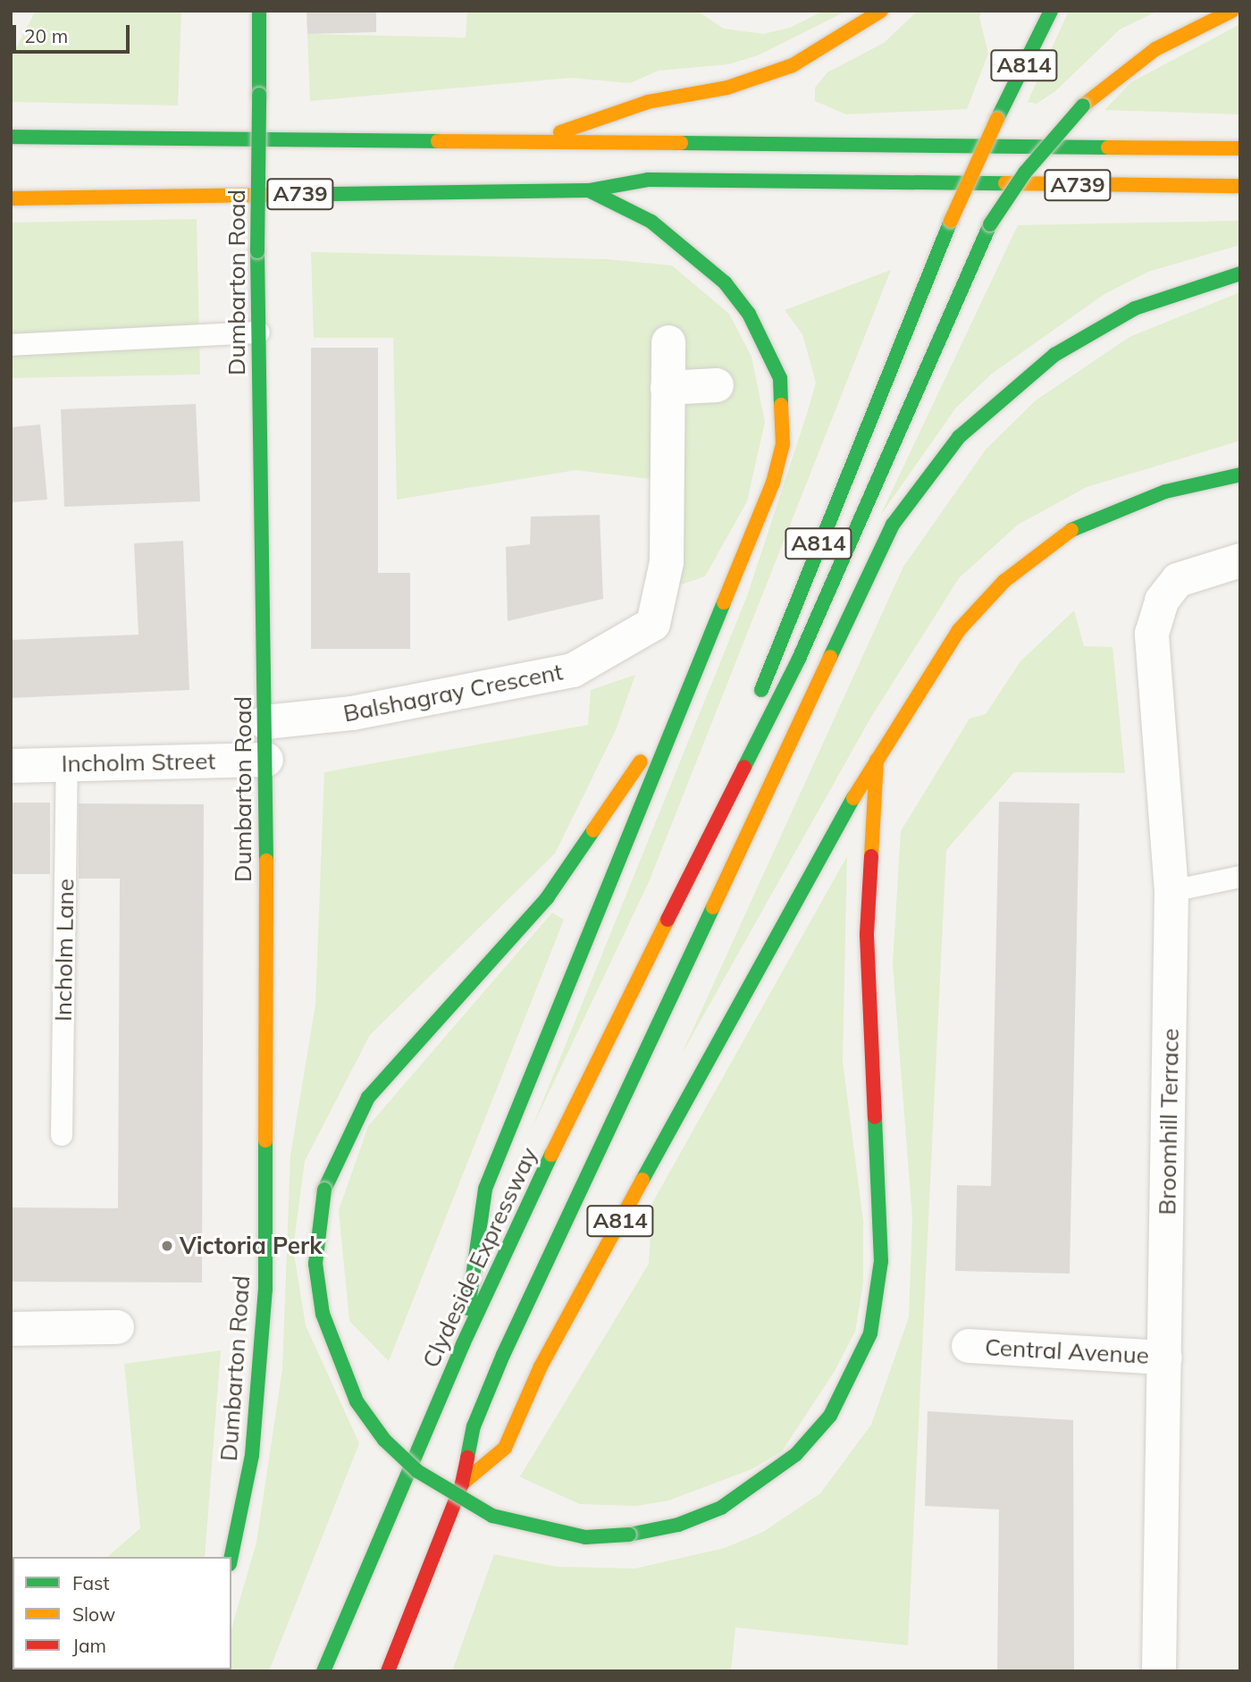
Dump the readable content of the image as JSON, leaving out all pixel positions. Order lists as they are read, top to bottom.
{
  "streets": {
    "main road": [
      "A814",
      "A739",
      "Dumbarton Road",
      "Clydeside Expressway"
    ],
    "street": [
      "Balshagray Crescent",
      "Incholm Street",
      "Broomhill Terrace",
      "Central Avenue"
    ],
    "lane": ["Incholm Lane"]
  },
  "crossings": [
    ["A814", "Clydeside Expressway"],
    ["Dumbarton Road", "Balshagray Crescent"],
    ["Dumbarton Road", "Incholm Street"],
    ["Incholm Street", "Incholm Lane"],
    ["Broomhill Terrace", "Central Avenue"]
  ],
  "places": ["Victoria Perk"],
  "legend": ["Fast", "Slow", "Jam"],
  "scale_bar": "20 m"
}
